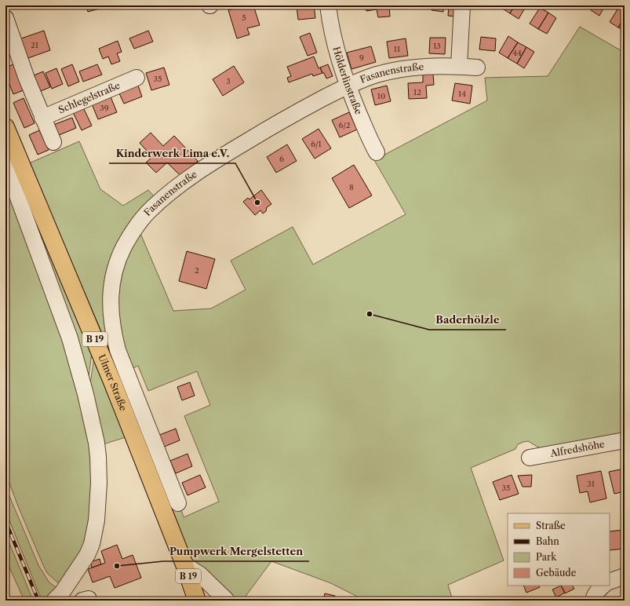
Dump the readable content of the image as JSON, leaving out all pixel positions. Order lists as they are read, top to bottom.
{
  "streets": {
    "main road": ["B 19", "Ulmer Straße"],
    "street": [
      "Fasanenstraße",
      "Hölderlinstraße",
      "Schlegelstraße",
      "Alfredshöhe"
    ]
  },
  "crossings": [
    ["Fasanenstraße", "Hölderlinstraße"],
    ["B 19", "Ulmer Straße"]
  ],
  "places": ["Kinderwerk Lima e.V.", "Baderhölzle", "Pumpwerk Mergelstetten"],
  "house_numbers": [
    "5",
    "21",
    "13",
    "11",
    "44",
    "9",
    "35",
    "3",
    "12",
    "14",
    "10",
    "39",
    "6/2",
    "6/1",
    "6",
    "8",
    "2",
    "31",
    "35"
  ],
  "legend": [
    "Straße",
    "Bahn",
    "Park",
    "Gebäude"
  ]
}
